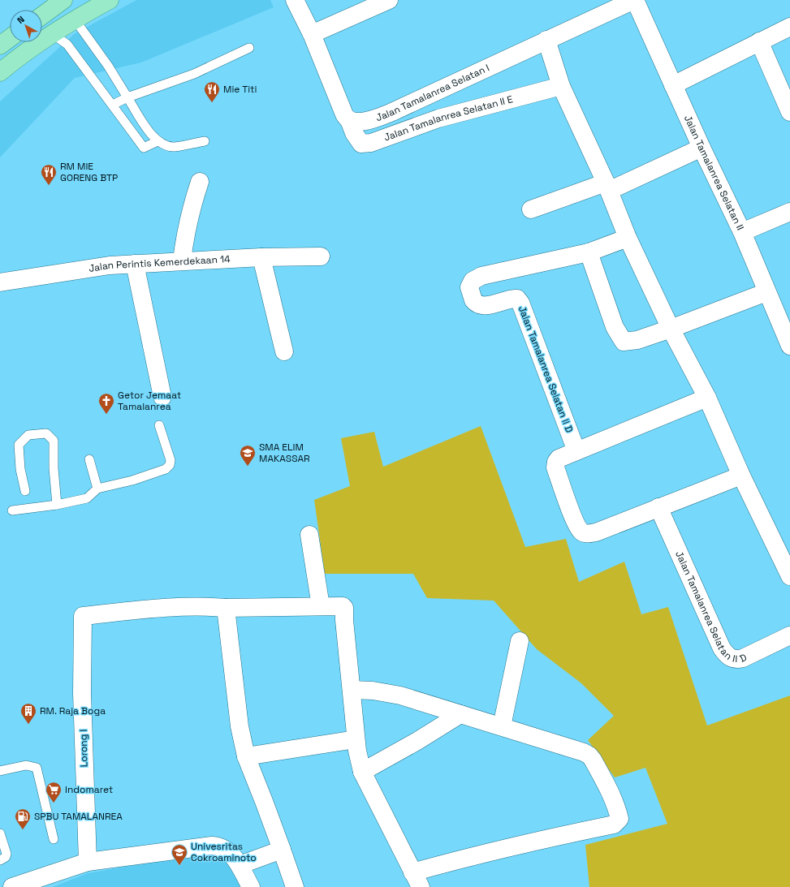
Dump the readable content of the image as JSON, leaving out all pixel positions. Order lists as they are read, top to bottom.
{
  "streets": {
    "street": [
      "Jalan Tamalanrea Selatan I",
      "Jalan Tamalanrea Selatan II E",
      "Jalan Tamalanrea Selatan II",
      "Jalan Perintis Kemerdekaan 14",
      "Jalan Tamalanrea Selatan II D",
      "Lorong I"
    ]
  },
  "crossings": [
    ["Jalan Tamalanrea Selatan I", "Jalan Tamalanrea Selatan II E"],
    ["Jalan Tamalanrea Selatan I", "Jalan Tamalanrea Selatan II"]
  ],
  "places": {
    "restaurant": ["Mie Titi", "RM MIE GORENG BTP"],
    "church": ["Getor Jemaat Tamalanrea"],
    "school or university": ["SMA ELIM MAKASSAR", "Univesritas Cokroaminoto"],
    "building": ["RM. Raja Boga"],
    "supermarket": ["Indomaret"],
    "fuel station": ["SPBU TAMALANREA"]
  },
  "north": "top left"
}
